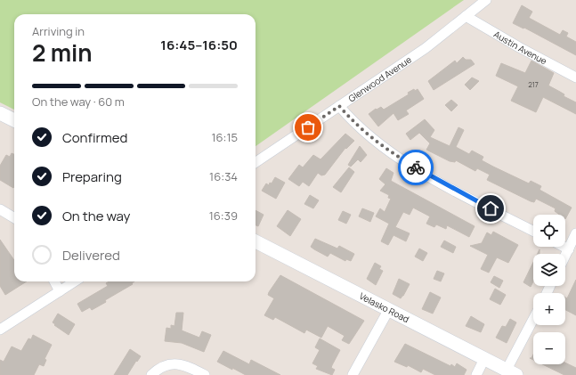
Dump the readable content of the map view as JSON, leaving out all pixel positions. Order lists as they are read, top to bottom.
{
  "streets": {
    "street": ["Austin Avenue", "Glenwood Avenue", "Velasko Road"]
  },
  "crossings": [
    ["Austin Avenue", "Glenwood Avenue"]
  ],
  "house_numbers": ["217"],
  "page": {
    "heading": ["2 min", "Arriving in", "16:45–16:50"],
    "bar": "On the way · 60 m",
    "list": [
      ["Confirmed", "16:15"],
      ["Preparing", "16:34"],
      ["On the way", "16:39"],
      "Delivered"
    ],
    "map_buttons": ["+", "−"]
  }
}
